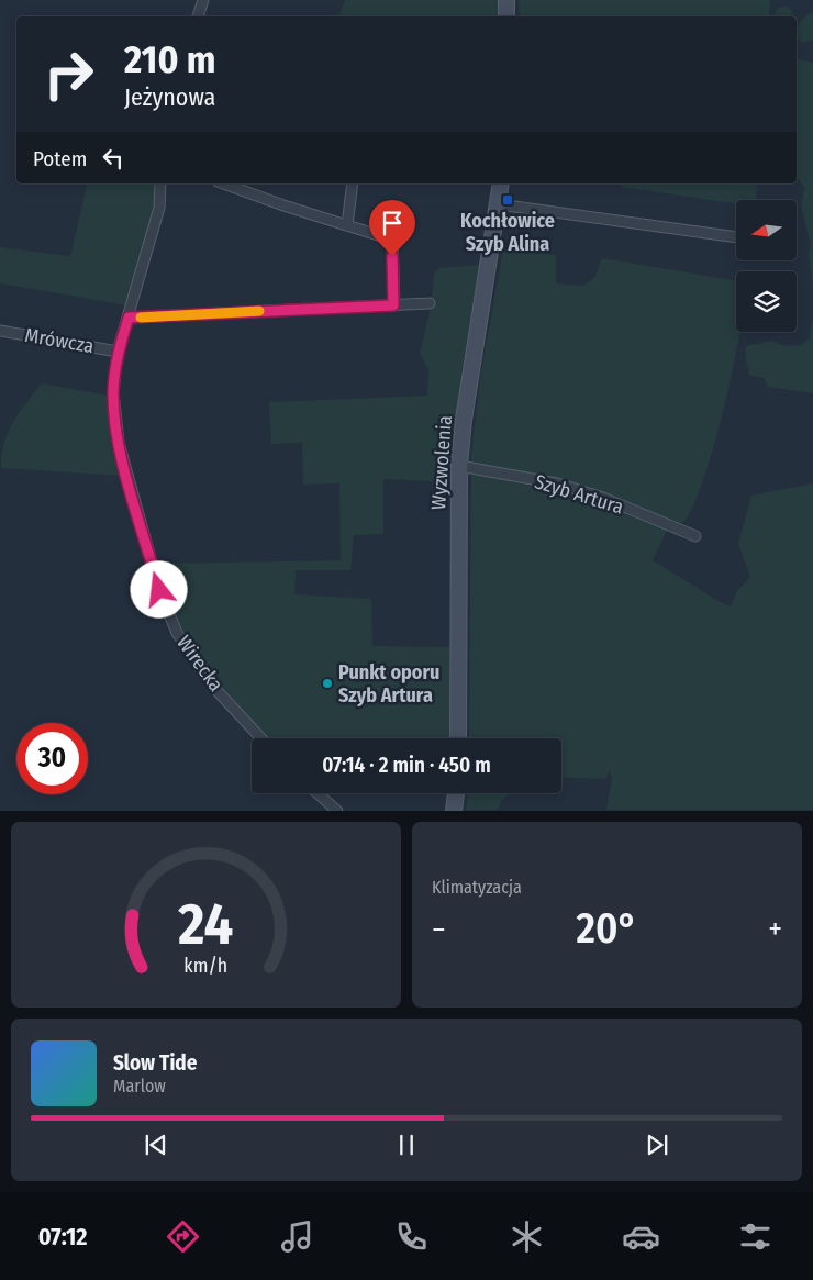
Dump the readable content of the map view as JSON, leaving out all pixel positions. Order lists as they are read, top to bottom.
{
  "streets": {
    "street": [
      "Mrówcza",
      "Wyzwolenia",
      "Szyb Artura",
      "Wirecka"
    ]
  },
  "crossings": [
    ["Mrówcza", "Wirecka"],
    ["Wyzwolenia", "Szyb Artura"]
  ],
  "places": {
    "transit": ["Kochłowice Szyb Alina"],
    "other": ["Punkt oporu Szyb Artura"]
  },
  "north": "left",
  "page": {
    "turn": ["210 m", "Jeżynowa"],
    "then": "Potem",
    "limit": "30",
    "trip": "07:14 · 2 min · 450 m",
    "tile": "Klimatyzacja",
    "heat": ["−", "20°", "+"],
    "song": ["Slow Tide", "Marlow"],
    "tabs": "07:12",
    "gauge": ["24", "km/h"]
  }
}
